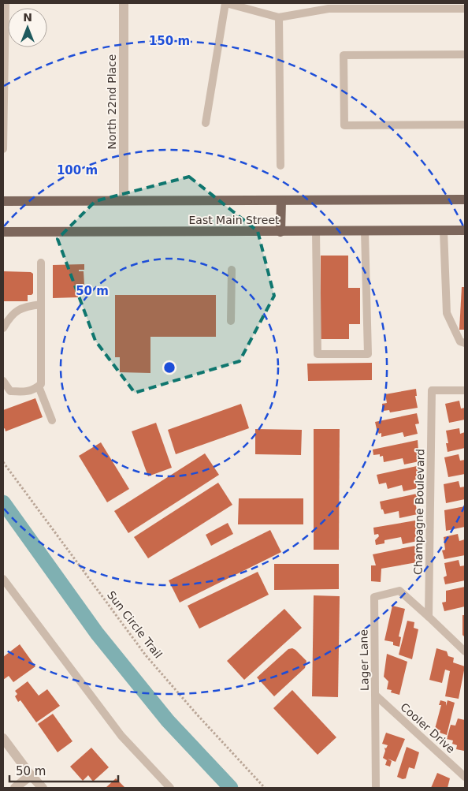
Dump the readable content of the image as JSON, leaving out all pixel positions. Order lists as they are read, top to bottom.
{
  "streets": {
    "main road": ["East Main Street"],
    "street": ["North 22nd Place"],
    "lane": ["Champagne Boulevard", "Lager Lane", "Cooler Drive"],
    "path": ["Sun Circle Trail"]
  },
  "crossings": [
    ["North 22nd Place", "East Main Street"],
    ["Champagne Boulevard", "Lager Lane"],
    ["Lager Lane", "Cooler Drive"]
  ],
  "scale_bar": "50 m",
  "north": "top",
  "rings": ["150 m", "100 m", "50 m"]
}
